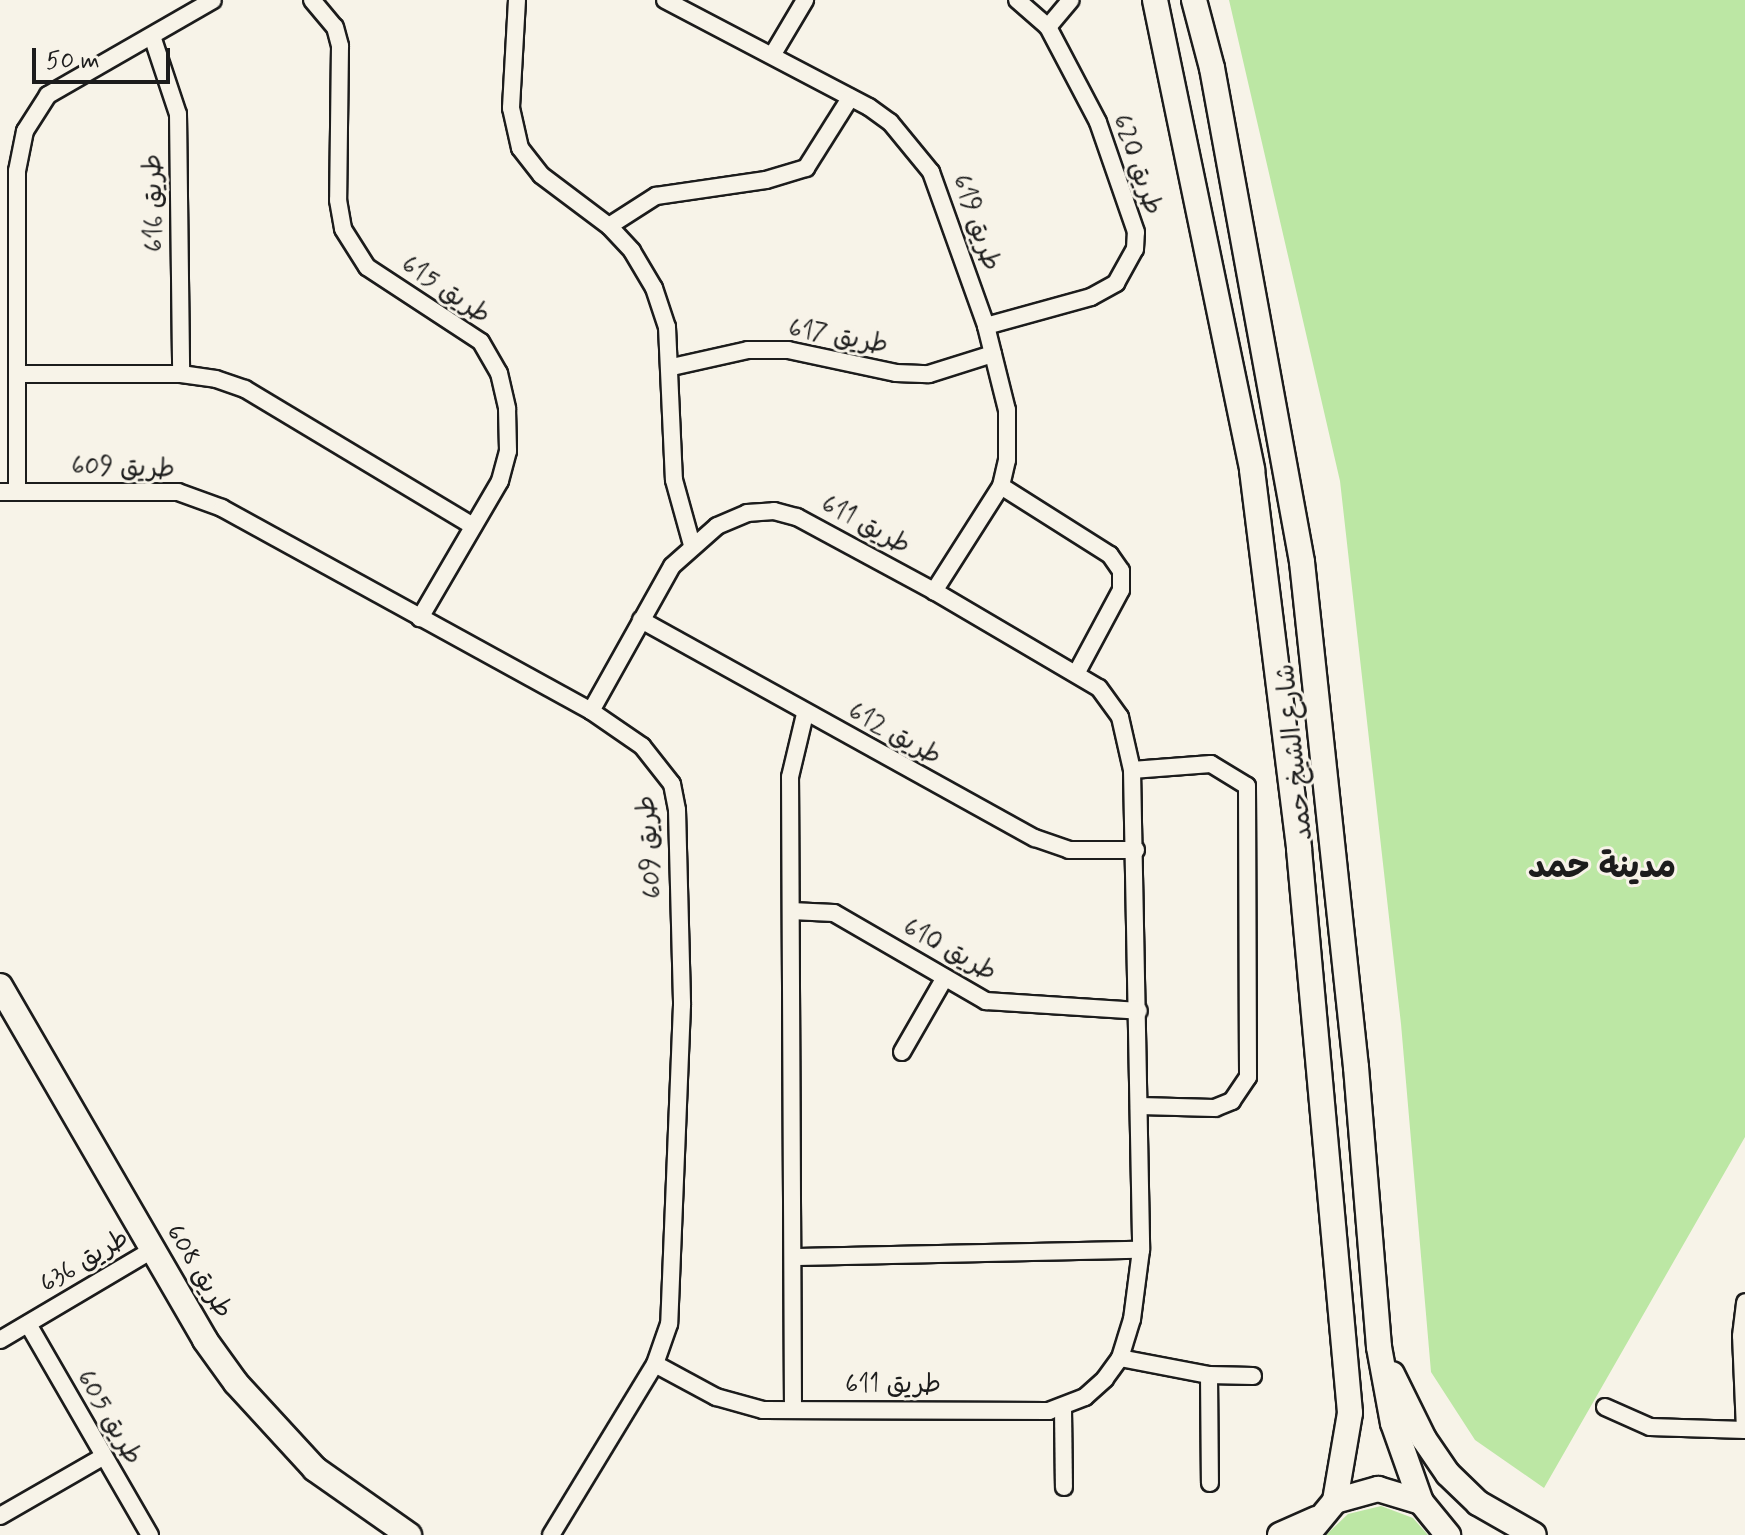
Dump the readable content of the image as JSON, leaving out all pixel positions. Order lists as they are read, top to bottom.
{
  "streets": {
    "main road": ["شارع الشيخ حمد", "طريق 608"],
    "street": [
      "طريق 620",
      "طريق 616",
      "طريق 619",
      "طريق 615",
      "طريق 617",
      "طريق 609",
      "طريق 611",
      "طريق 612",
      "طريق 610",
      "طريق 636",
      "طريق 605"
    ]
  },
  "crossings": [
    ["طريق 620", "طريق 619"],
    ["طريق 619", "طريق 617"],
    ["طريق 619", "طريق 611"],
    ["طريق 615", "طريق 609"],
    ["طريق 609", "طريق 611"],
    ["طريق 611", "طريق 612"],
    ["طريق 611", "طريق 610"],
    ["طريق 636", "طريق 608"],
    ["طريق 636", "طريق 605"]
  ],
  "districts": ["مدينة حمد"],
  "scale_bar": "50 m"
}
